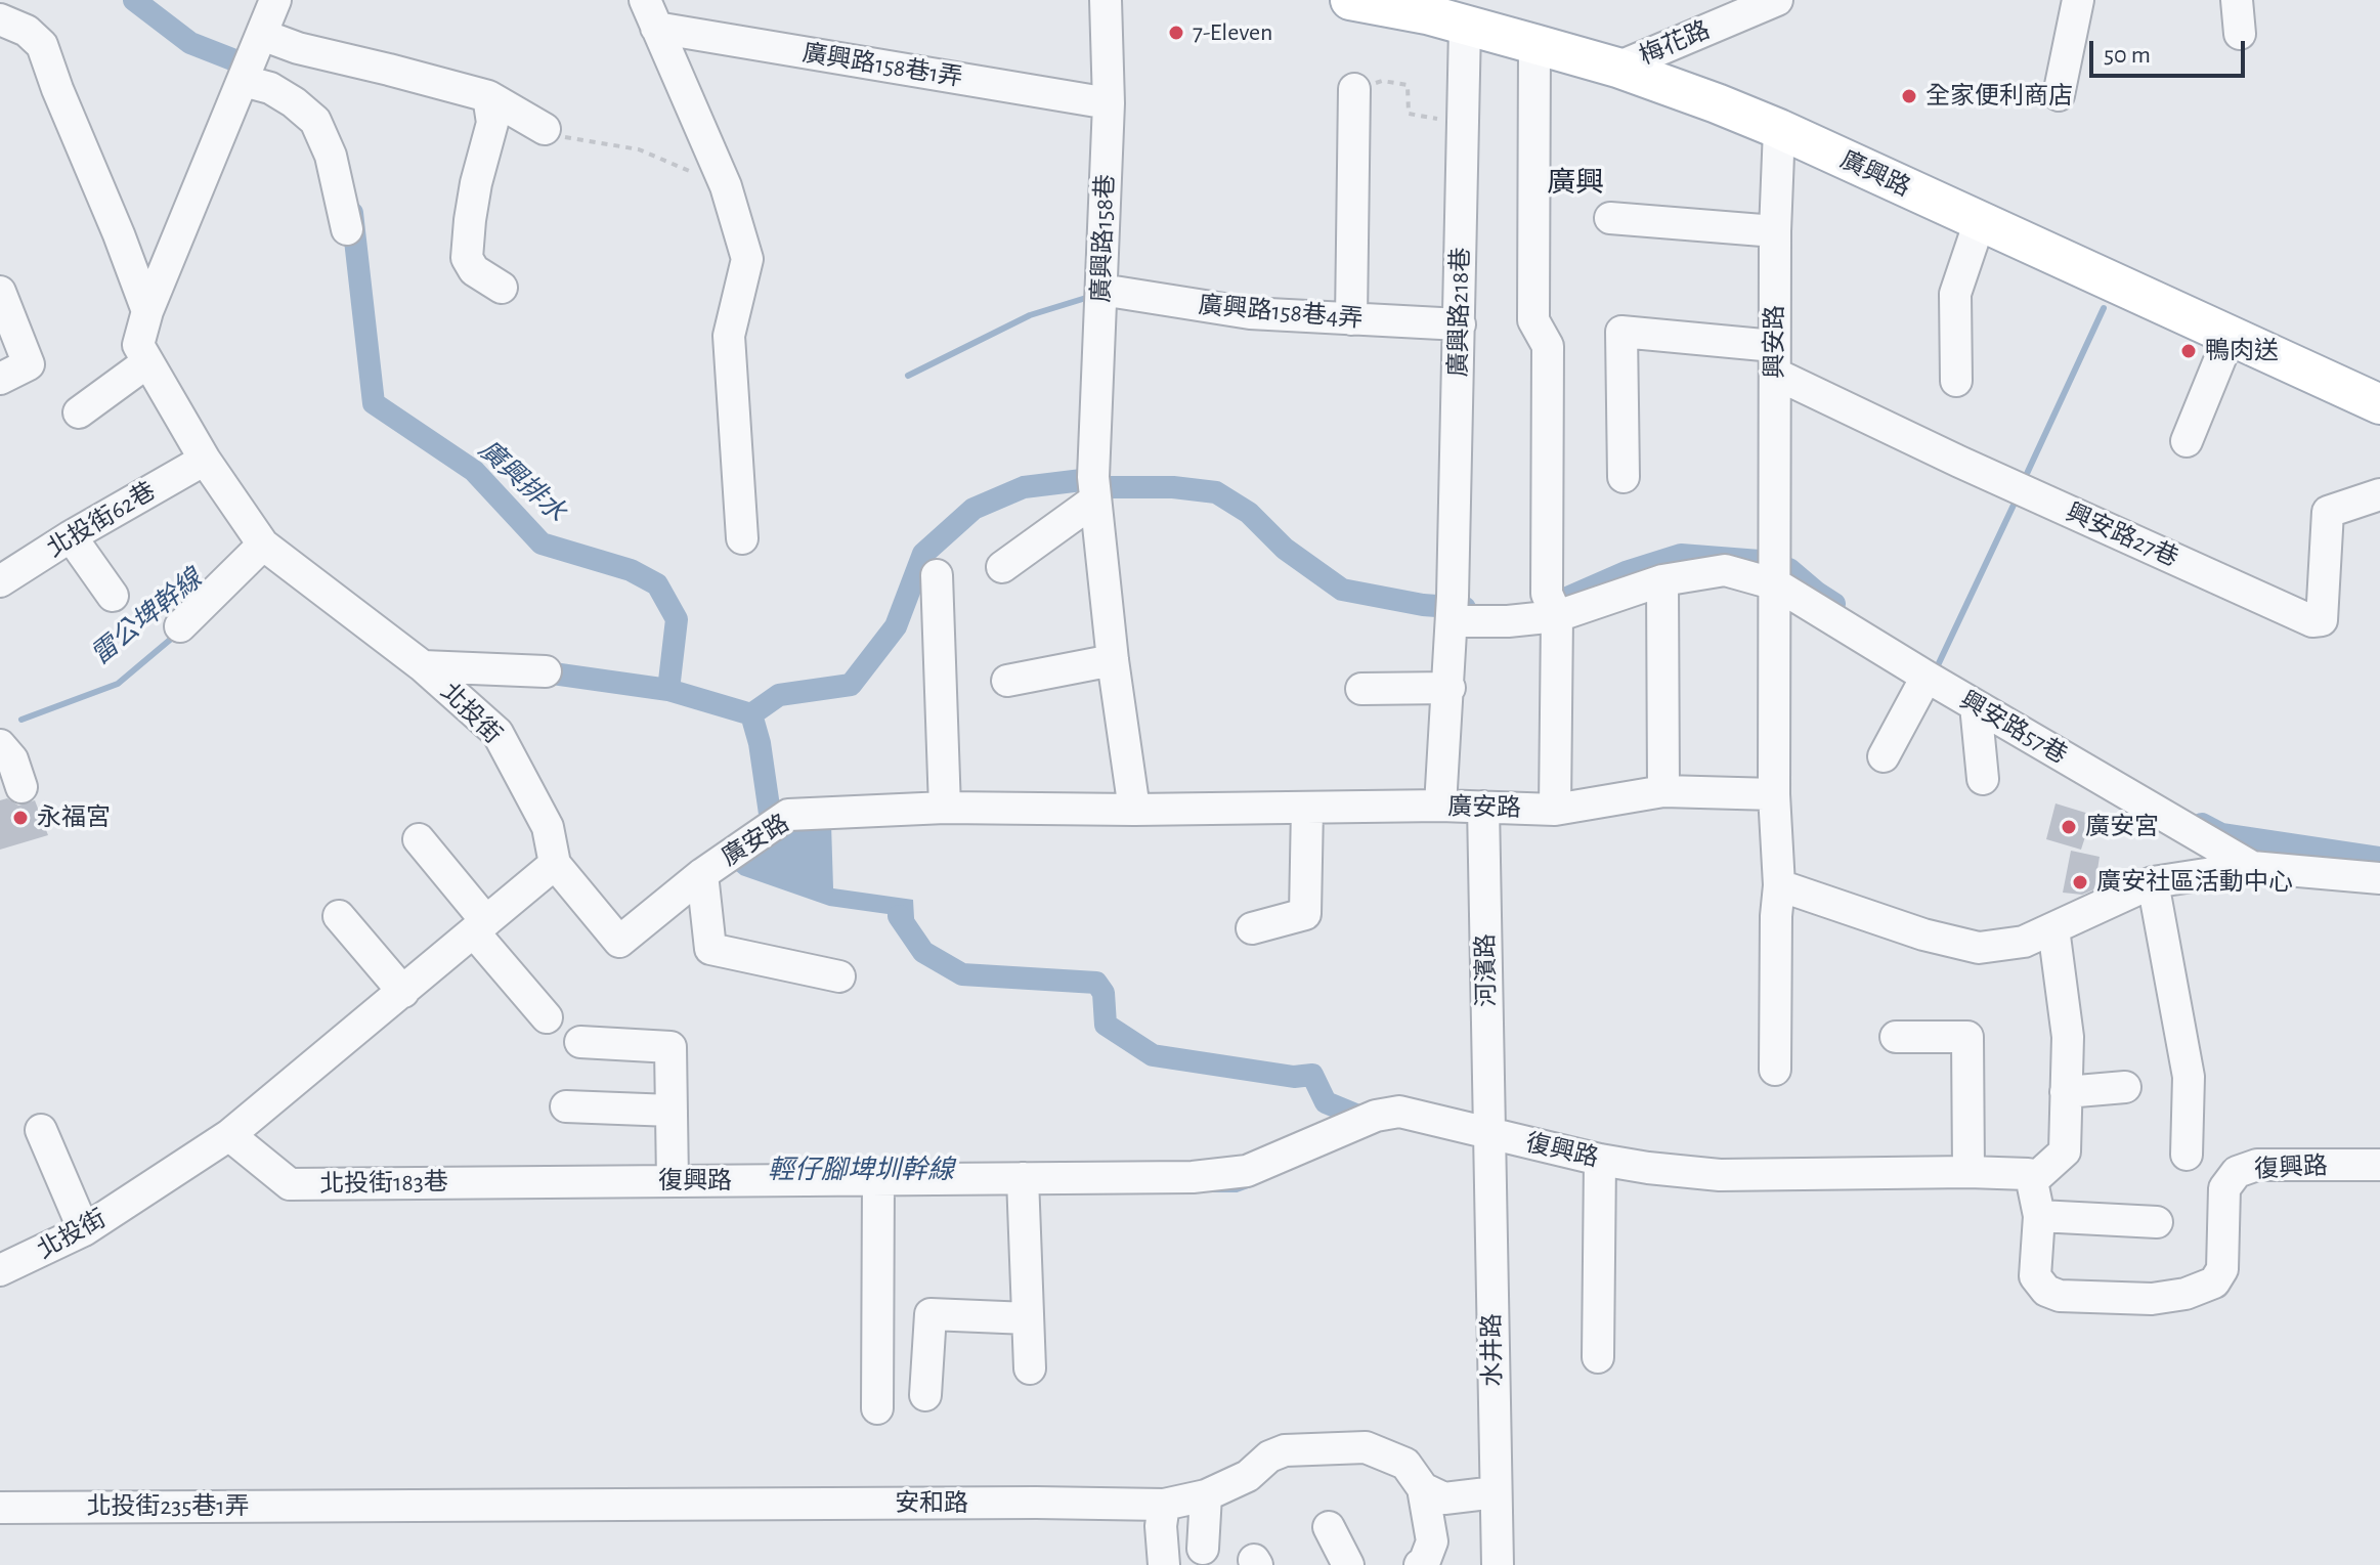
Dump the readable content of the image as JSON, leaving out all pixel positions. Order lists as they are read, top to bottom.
{
  "streets": {
    "main road": ["廣興路"],
    "street": [
      "梅花路",
      "廣興路158巷1弄",
      "廣興路158巷",
      "廣興路158巷4弄",
      "廣興路218巷",
      "興安路",
      "北投街62巷",
      "興安路27巷",
      "北投街",
      "興安路57巷",
      "廣安路",
      "河濱路",
      "復興路",
      "北投街183巷",
      "水井路",
      "安和路",
      "北投街235巷1弄"
    ]
  },
  "crossings": [
    ["梅花路", "廣興路"],
    ["廣興路158巷1弄", "廣興路158巷"],
    ["廣興路", "廣興路218巷"],
    ["廣興路", "興安路"],
    ["廣興路158巷", "廣興路158巷4弄"],
    ["廣興路158巷", "廣安路"],
    ["廣興路158巷4弄", "廣興路218巷"],
    ["廣興路218巷", "興安路57巷"],
    ["廣興路218巷", "廣安路"],
    ["興安路", "興安路27巷"],
    ["興安路", "興安路57巷"],
    ["北投街62巷", "北投街"],
    ["北投街", "廣安路"],
    ["北投街", "北投街183巷"],
    ["廣安路", "河濱路"],
    ["河濱路", "復興路"],
    ["河濱路", "水井路"],
    ["復興路", "北投街183巷"],
    ["復興路", "水井路"],
    ["安和路", "北投街235巷1弄"]
  ],
  "districts": ["廣興"],
  "water": ["廣興排水", "雷公埤幹線", "輕仔腳埤圳幹線"],
  "places": [
    "7-Eleven",
    "全家便利商店",
    "鴨肉送",
    "永福宮",
    "廣安宮",
    "廣安社區活動中心"
  ],
  "scale_bar": "50 m"
}
